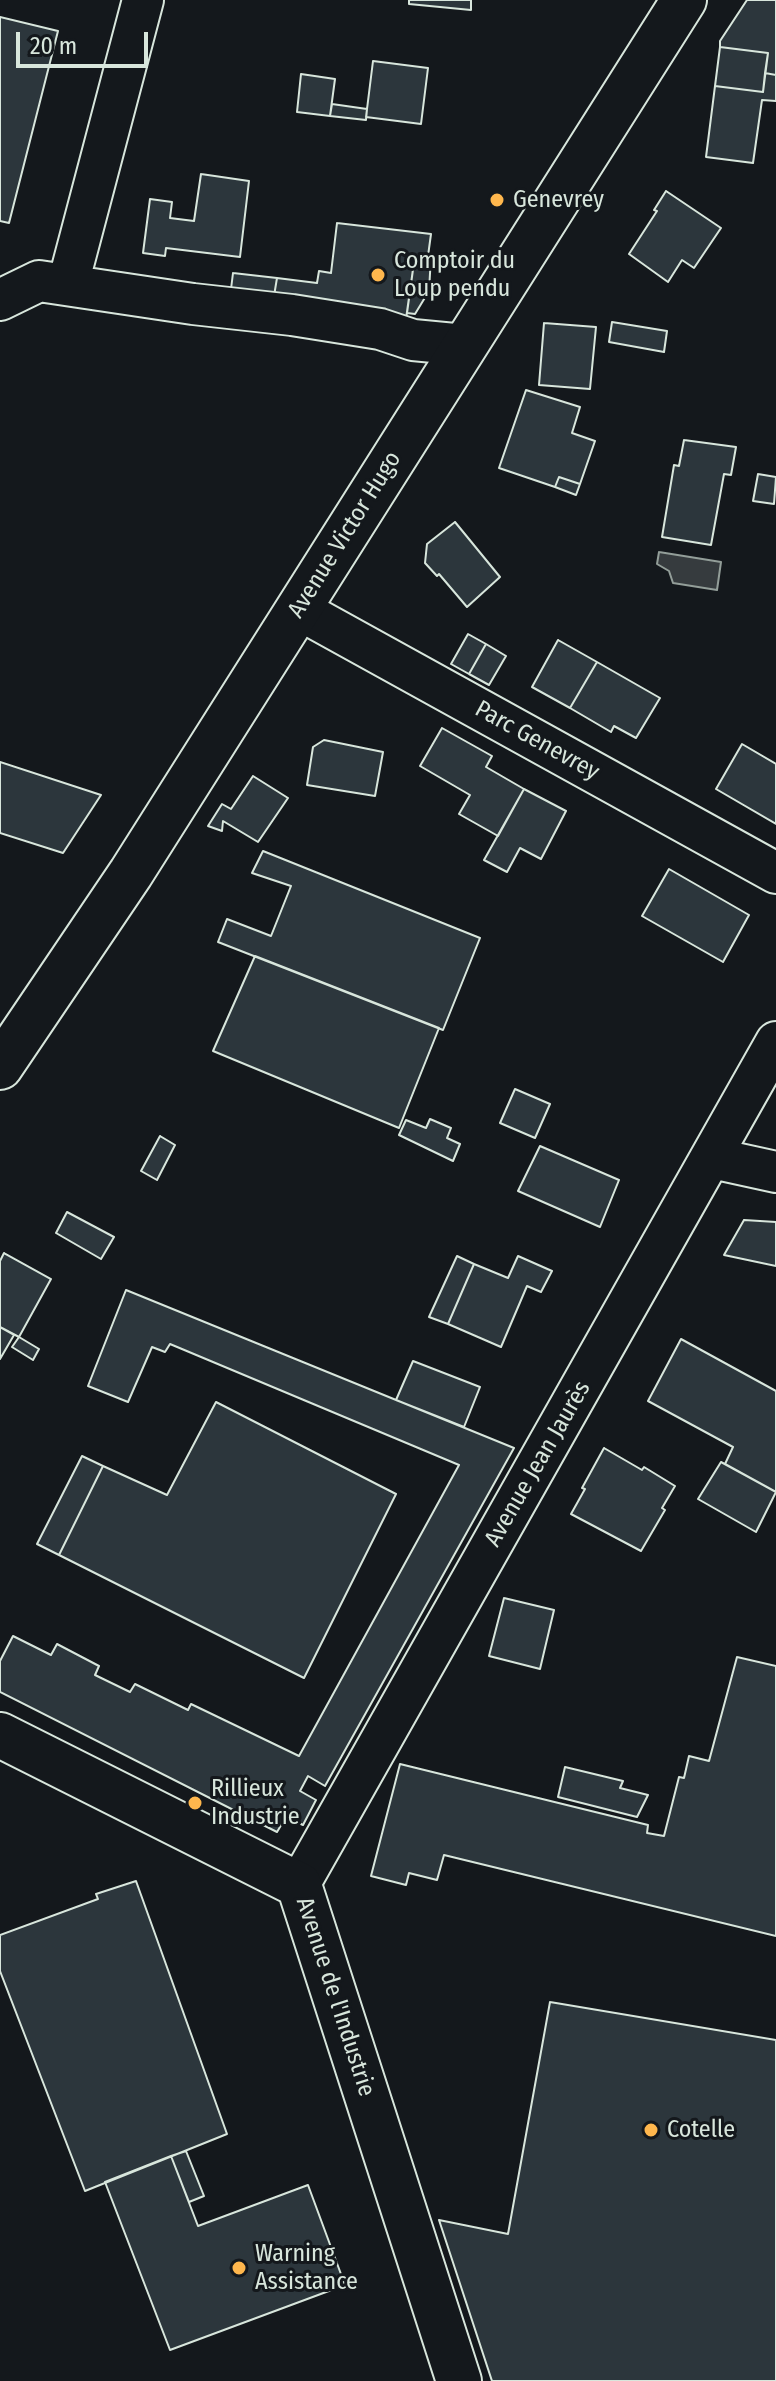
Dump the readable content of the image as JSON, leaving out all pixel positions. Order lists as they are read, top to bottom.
{
  "streets": {
    "street": [
      "Avenue Victor Hugo",
      "Parc Genevrey",
      "Avenue Jean Jaurès",
      "Avenue de l'Industrie"
    ]
  },
  "crossings": [
    ["Avenue Victor Hugo", "Parc Genevrey"],
    ["Avenue Jean Jaurès", "Avenue de l'Industrie"]
  ],
  "places": [
    "Genevrey",
    "Comptoir du Loup pendu",
    "Rillieux Industrie",
    "Cotelle",
    "Warning Assistance"
  ],
  "scale_bar": "20 m"
}
